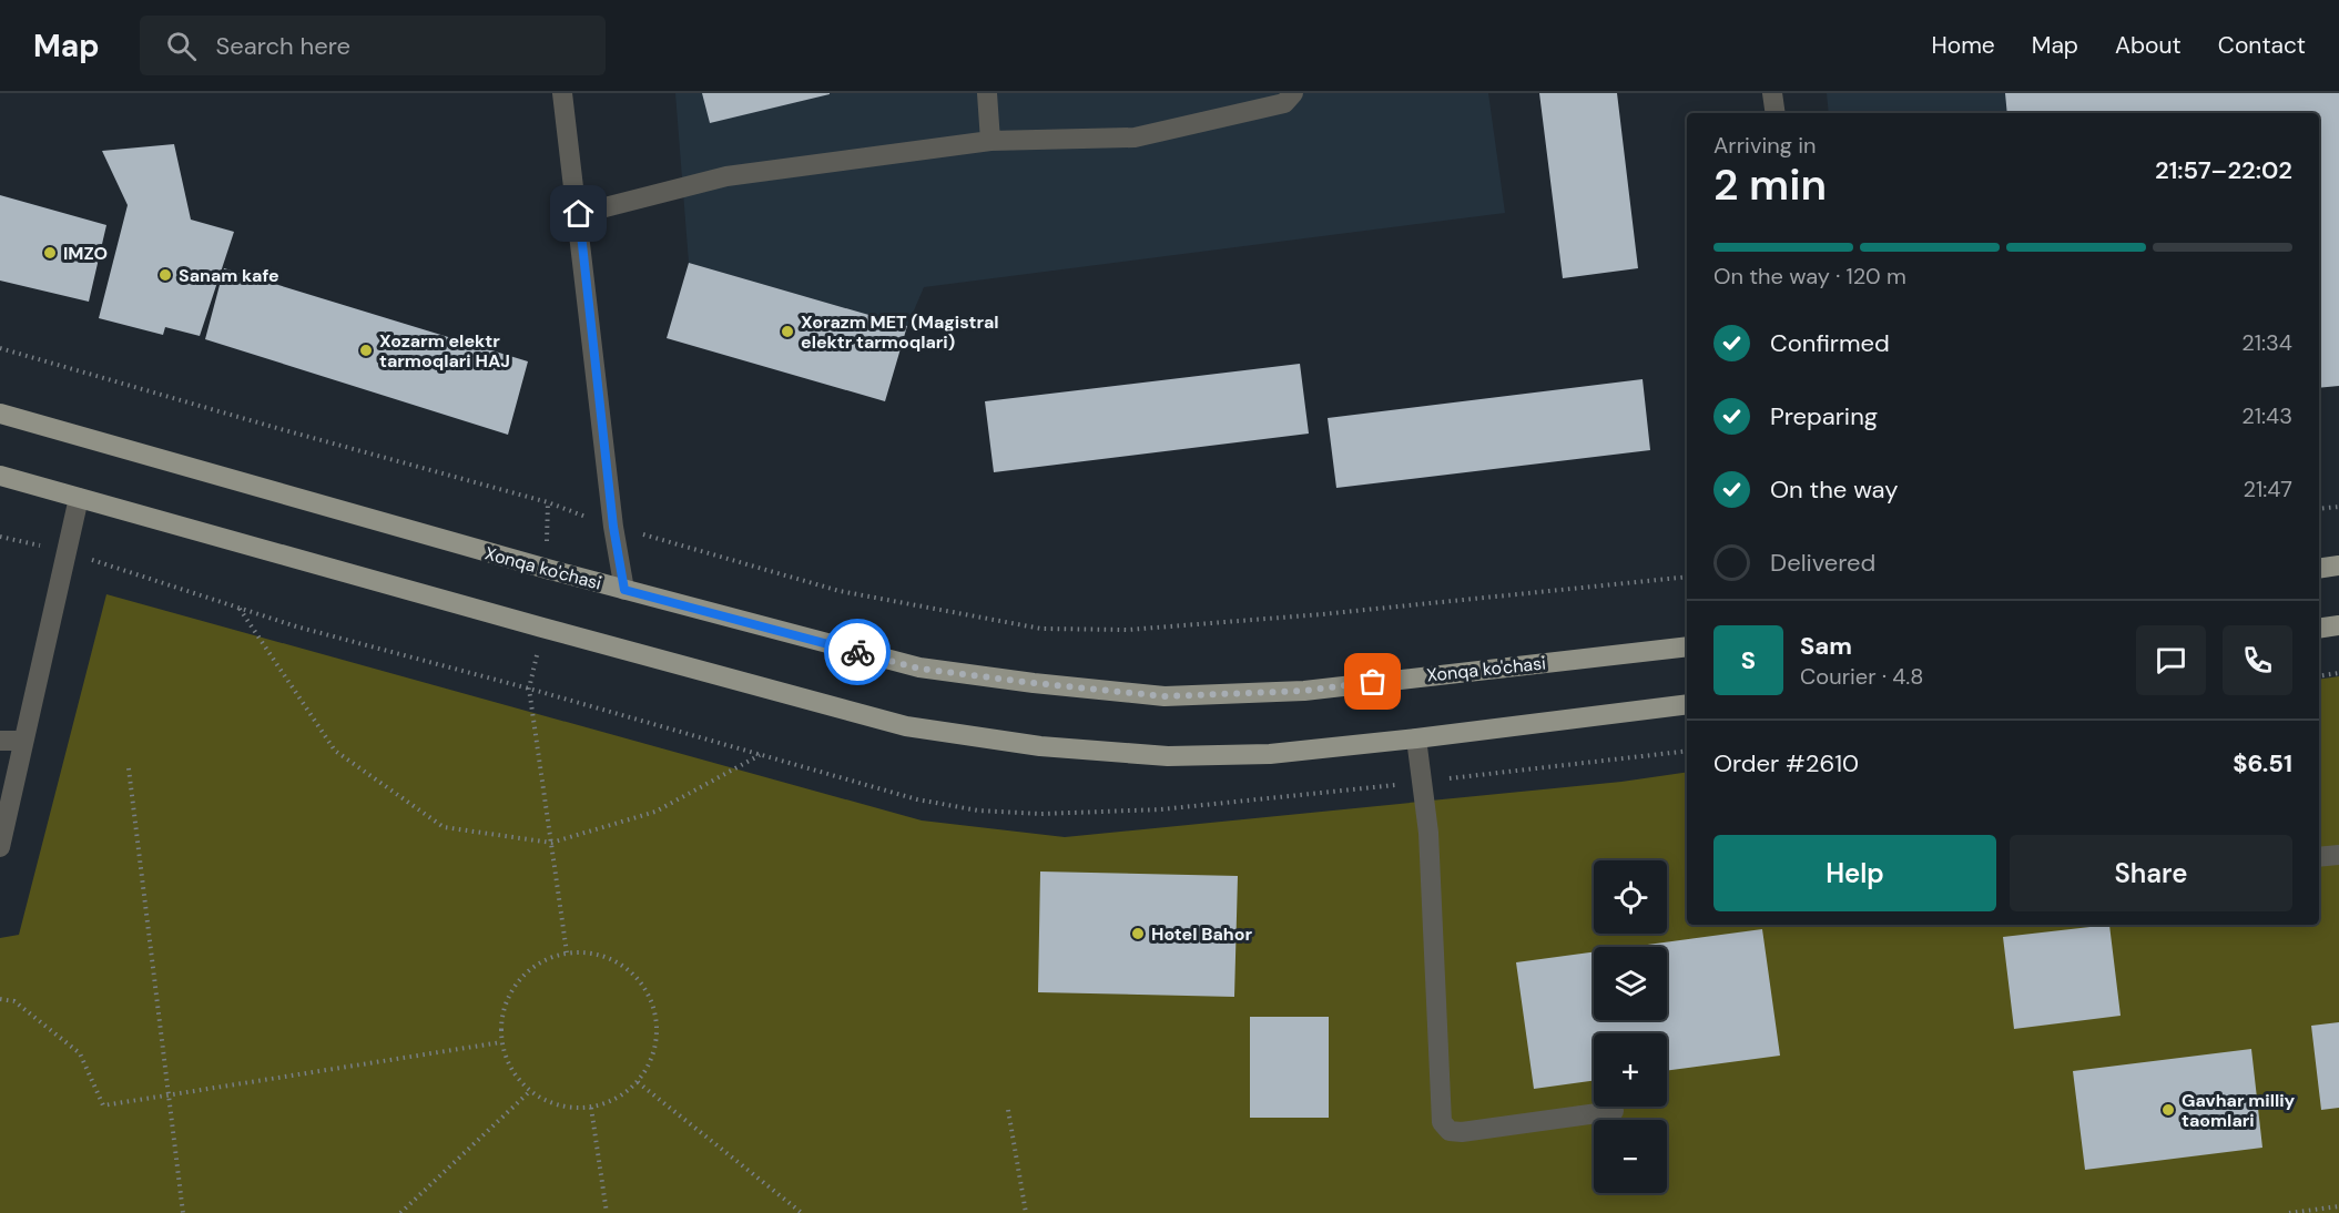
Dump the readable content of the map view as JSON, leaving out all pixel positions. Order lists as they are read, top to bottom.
{
  "streets": {
    "main road": ["Xonqa ko'chasi"]
  },
  "places": [
    "IMZO",
    "Sanam kafe",
    "Xorazm MET (Magistral elektr tarmoqlari)",
    "Xozarm elektr tarmoqlari HAJ",
    "Hotel Bahor",
    "Gavhar milliy taomlari"
  ],
  "page": {
    "header": "Map",
    "search": "Search here",
    "nav": [
      "Home",
      "Map",
      "About",
      "Contact"
    ],
    "heading": ["2 min", "Arriving in", "21:57–22:02"],
    "panel": [
      "Sam",
      "Courier · 4.8",
      "Order #2610",
      "$6.51"
    ],
    "bar": "On the way · 120 m",
    "list": [
      ["Confirmed", "21:34"],
      ["Preparing", "21:43"],
      ["On the way", "21:47"],
      "Delivered"
    ],
    "round": "S",
    "buttons": ["Help", "Share"],
    "map_buttons": ["+", "−"]
  }
}
